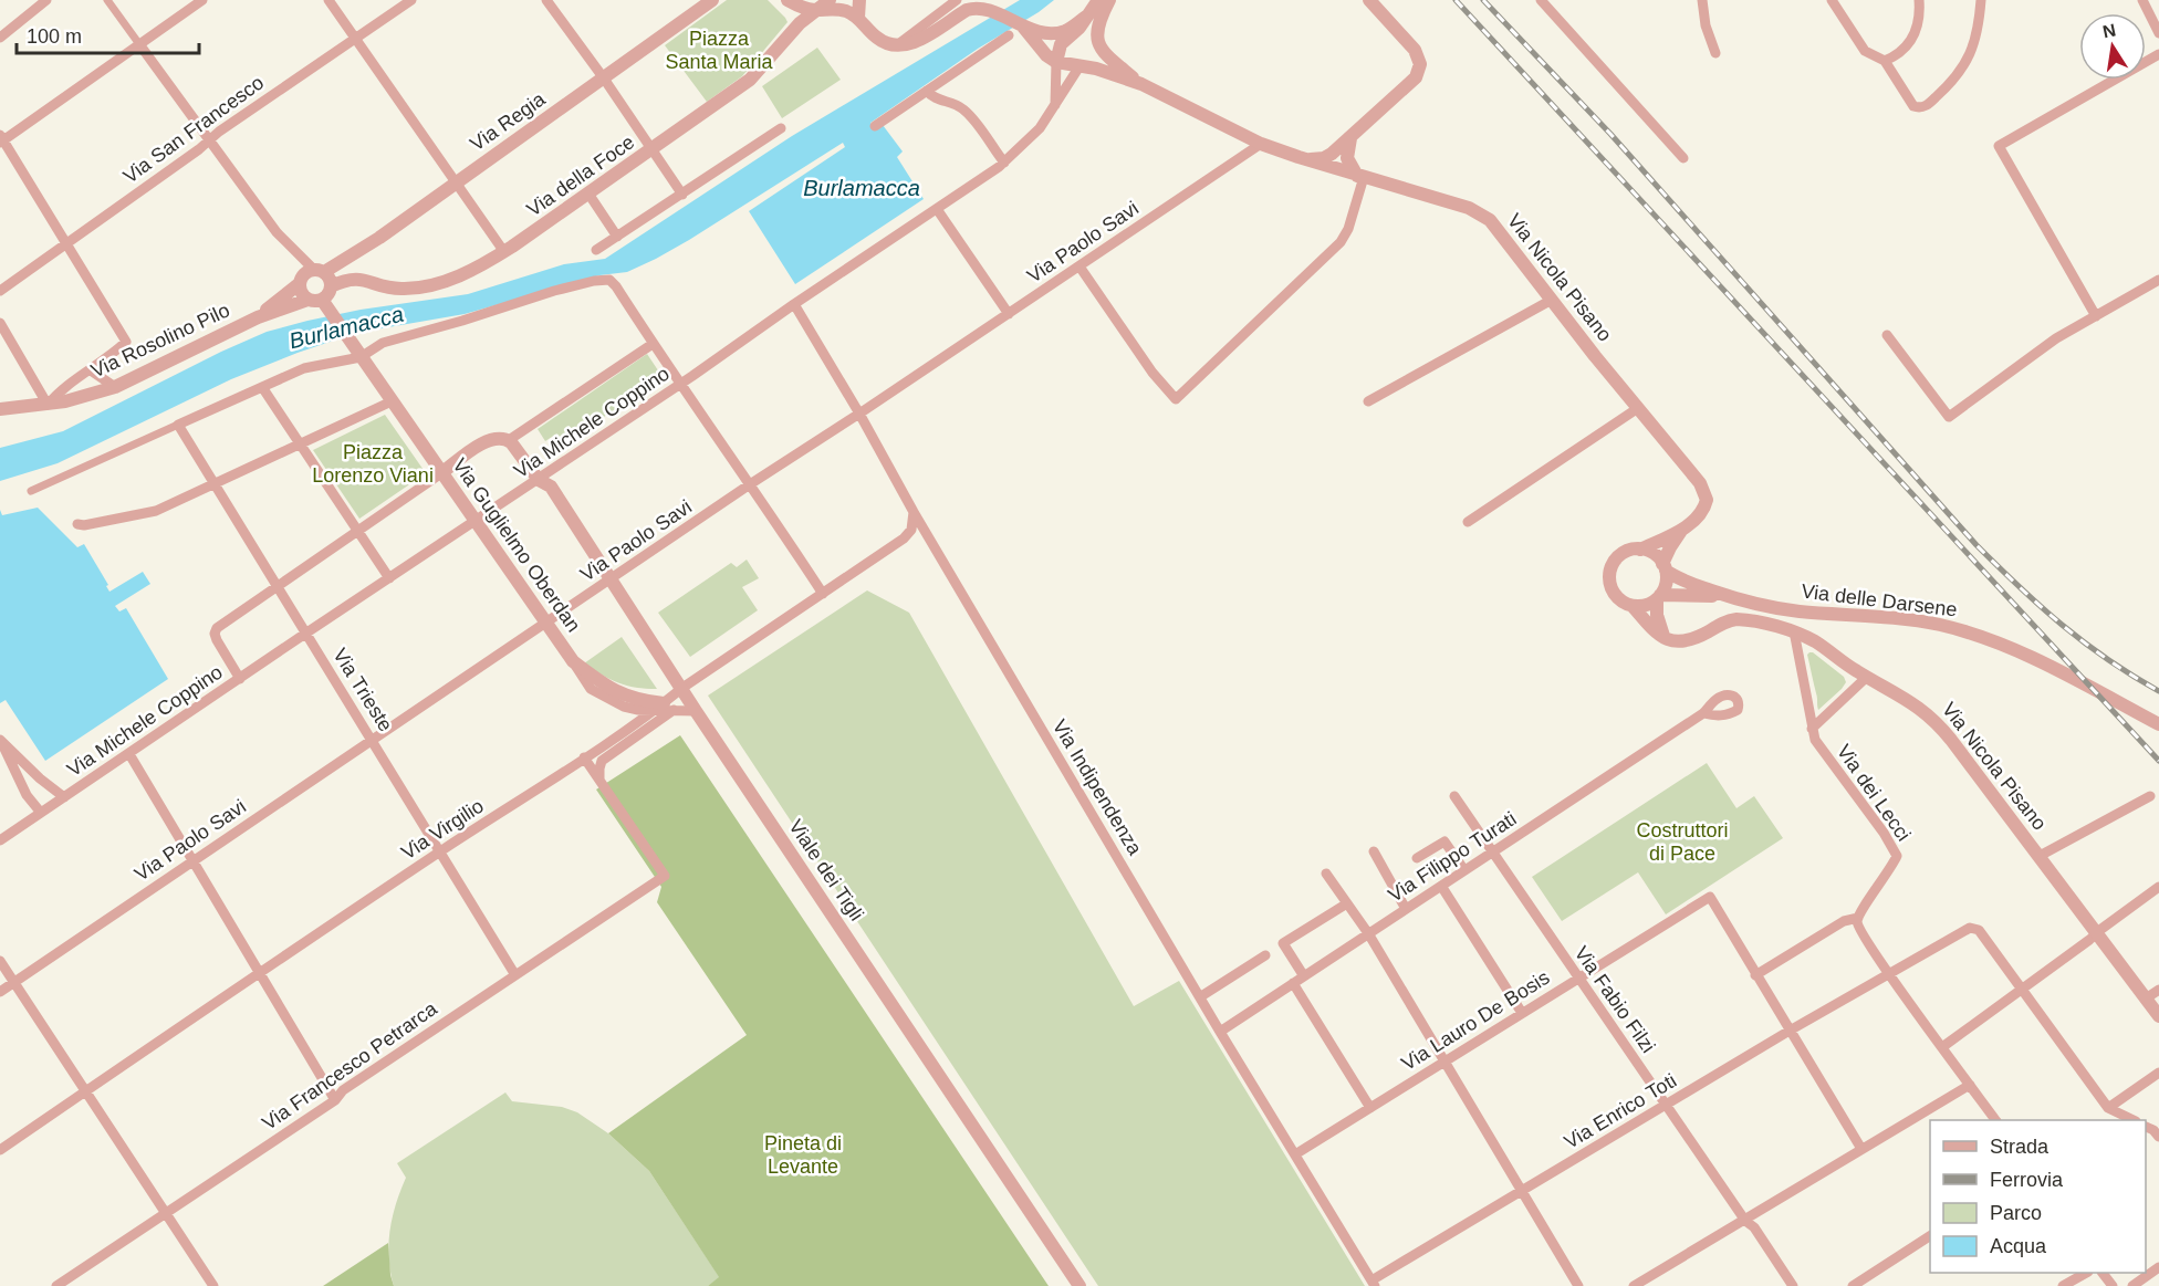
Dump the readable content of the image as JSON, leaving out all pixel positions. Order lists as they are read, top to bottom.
{
  "streets": {
    "street": [
      "Via Regia",
      "Via San Francesco",
      "Via della Foce",
      "Via Paolo Savi",
      "Via Nicola Pisano",
      "Via Rosolino Pilo",
      "Via Michele Coppino",
      "Via Guglielmo Oberdan",
      "Via delle Darsene",
      "Via Trieste",
      "Via Indipendenza",
      "Via dei Lecci",
      "Via Virgilio",
      "Via Filippo Turati",
      "Viale dei Tigli",
      "Via Fabio Filzi",
      "Via Lauro De Bosis",
      "Via Francesco Petrarca",
      "Via Enrico Toti"
    ]
  },
  "crossings": [
    ["Via Regia", "Via della Foce"],
    ["Via Regia", "Via Rosolino Pilo"],
    ["Via Regia", "Via Guglielmo Oberdan"],
    ["Via della Foce", "Via Rosolino Pilo"],
    ["Via della Foce", "Via Guglielmo Oberdan"],
    ["Via Paolo Savi", "Via Nicola Pisano"],
    ["Via Paolo Savi", "Via Guglielmo Oberdan"],
    ["Via Paolo Savi", "Via Trieste"],
    ["Via Paolo Savi", "Via Indipendenza"],
    ["Via Paolo Savi", "Viale dei Tigli"],
    ["Via Nicola Pisano", "Via delle Darsene"],
    ["Via Nicola Pisano", "Via dei Lecci"],
    ["Via Rosolino Pilo", "Via Guglielmo Oberdan"],
    ["Via Michele Coppino", "Via Guglielmo Oberdan"],
    ["Via Michele Coppino", "Via Trieste"],
    ["Via Michele Coppino", "Via Indipendenza"],
    ["Via Michele Coppino", "Viale dei Tigli"],
    ["Via Guglielmo Oberdan", "Via Virgilio"],
    ["Via Trieste", "Via Virgilio"],
    ["Via Trieste", "Via Francesco Petrarca"],
    ["Via Indipendenza", "Via Filippo Turati"],
    ["Via Indipendenza", "Via Lauro De Bosis"],
    ["Via Indipendenza", "Via Enrico Toti"],
    ["Via Virgilio", "Viale dei Tigli"],
    ["Via Filippo Turati", "Via Fabio Filzi"],
    ["Via Fabio Filzi", "Via Lauro De Bosis"],
    ["Via Fabio Filzi", "Via Enrico Toti"]
  ],
  "water": ["Burlamacca"],
  "parks": [
    "Piazza Santa Maria",
    "Piazza Lorenzo Viani",
    "Costruttori di Pace",
    "Pineta di Levante"
  ],
  "legend": [
    "Strada",
    "Ferrovia",
    "Parco",
    "Acqua"
  ],
  "scale_bar": "100 m",
  "north": "top"
}
